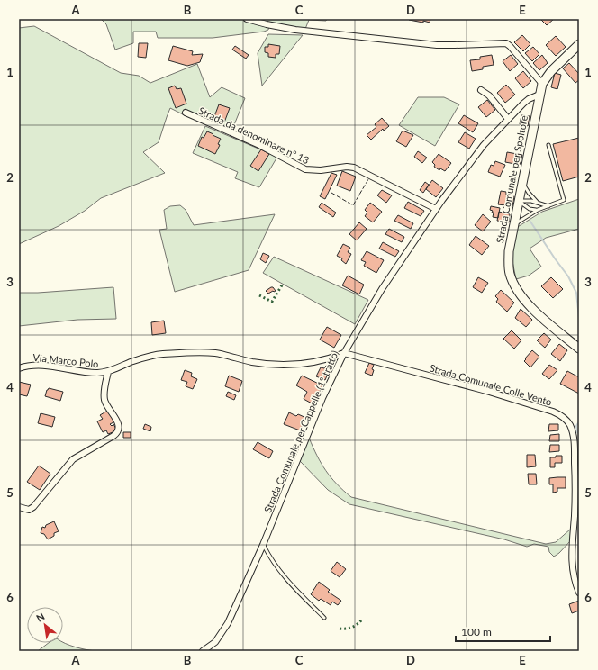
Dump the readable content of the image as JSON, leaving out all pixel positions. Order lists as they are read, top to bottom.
{
  "streets": {
    "street": [
      "Strada da denominare nº 13",
      "Strada Comunale per Spoltore",
      "Via Marco Polo",
      "Strada Comunale Colle Vento",
      "Strada Comunale per Cappelle (1º tratto)"
    ]
  },
  "crossings": [
    ["Strada da denominare nº 13", "Strada Comunale per Cappelle (1º tratto)"],
    ["Strada Comunale per Spoltore", "Strada Comunale per Cappelle (1º tratto)"],
    ["Via Marco Polo", "Strada Comunale Colle Vento"],
    ["Via Marco Polo", "Strada Comunale per Cappelle (1º tratto)"],
    ["Strada Comunale Colle Vento", "Strada Comunale per Cappelle (1º tratto)"]
  ],
  "scale_bar": "100 m",
  "north": "top left",
  "grid": {
    "columns": [
      "A",
      "B",
      "C",
      "D",
      "E"
    ],
    "rows": [
      "1",
      "2",
      "3",
      "4",
      "5",
      "6"
    ]
  }
}
